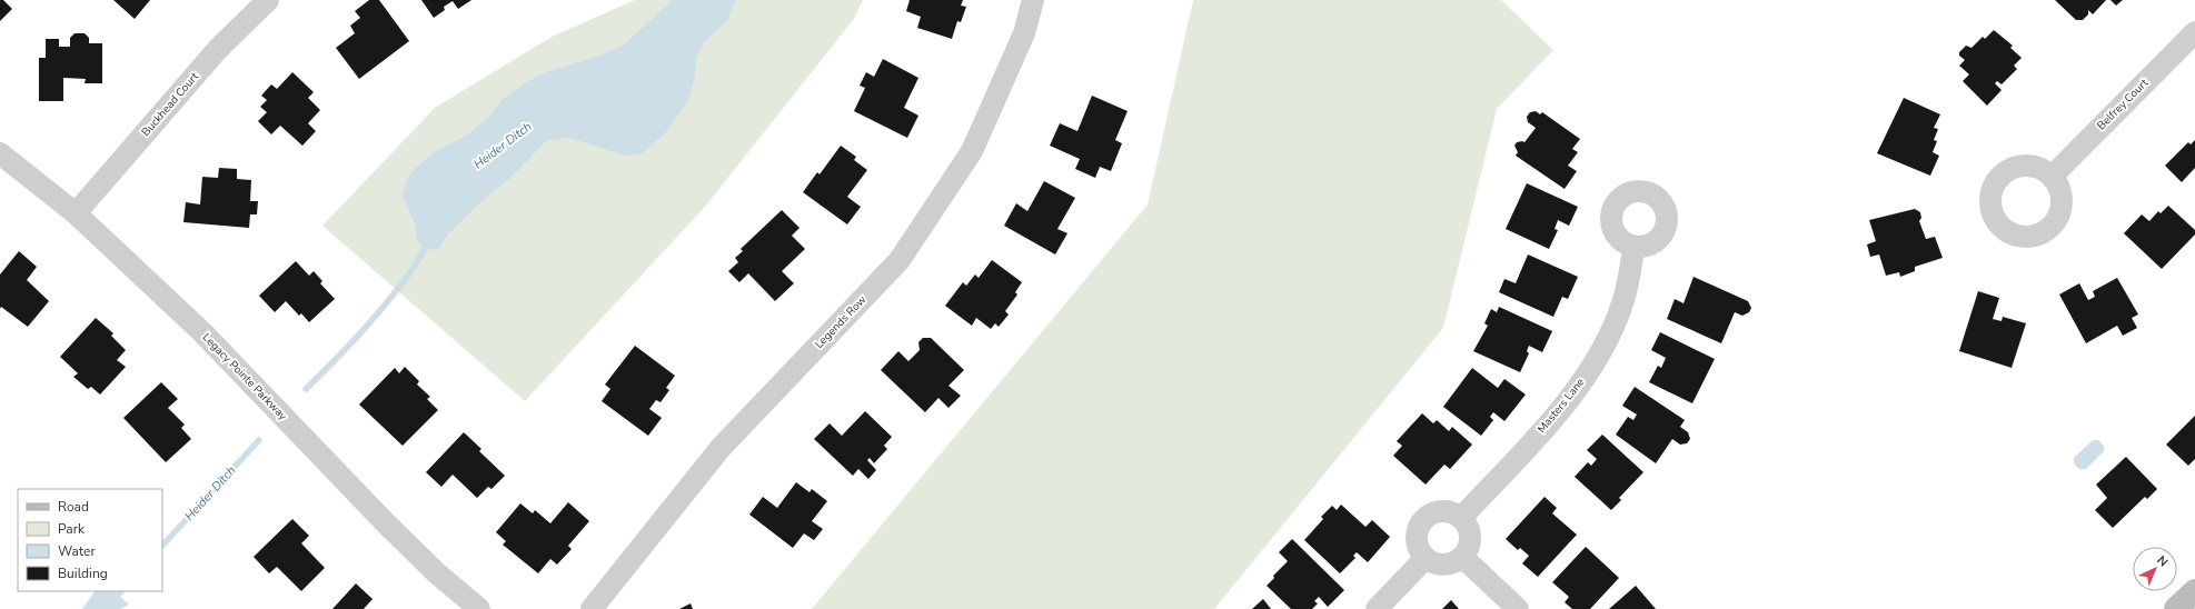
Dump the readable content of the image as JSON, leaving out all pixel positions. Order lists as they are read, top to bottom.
{
  "streets": {
    "street": [
      "Buckhead Court",
      "Belfrey Court",
      "Legends Row",
      "Legacy Pointe Parkway",
      "Masters Lane"
    ]
  },
  "crossings": [
    ["Buckhead Court", "Legacy Pointe Parkway"]
  ],
  "water": ["Heider Ditch"],
  "legend": [
    "Road",
    "Park",
    "Water",
    "Building"
  ],
  "north": "top right"
}
